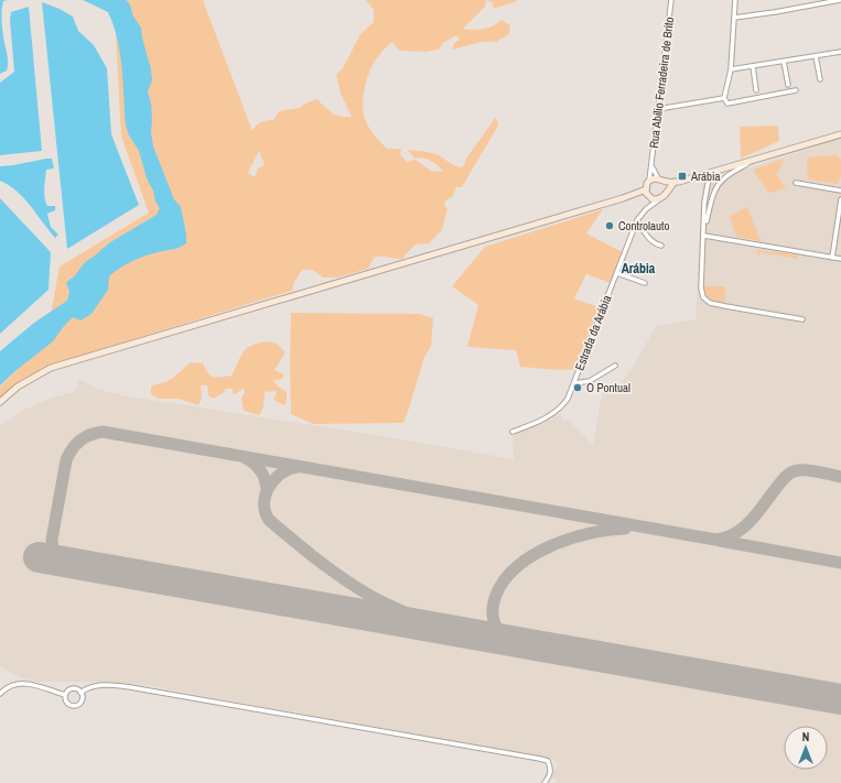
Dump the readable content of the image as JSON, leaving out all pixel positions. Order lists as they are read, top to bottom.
{
  "streets": {
    "street": ["Rua Abílio Ferradeira de Brito", "Estrada da Arábia"]
  },
  "districts": ["Arábia"],
  "places": {
    "transit": ["Arábia"],
    "other": ["Controlauto", "O Pontual"]
  },
  "north": "top"
}
